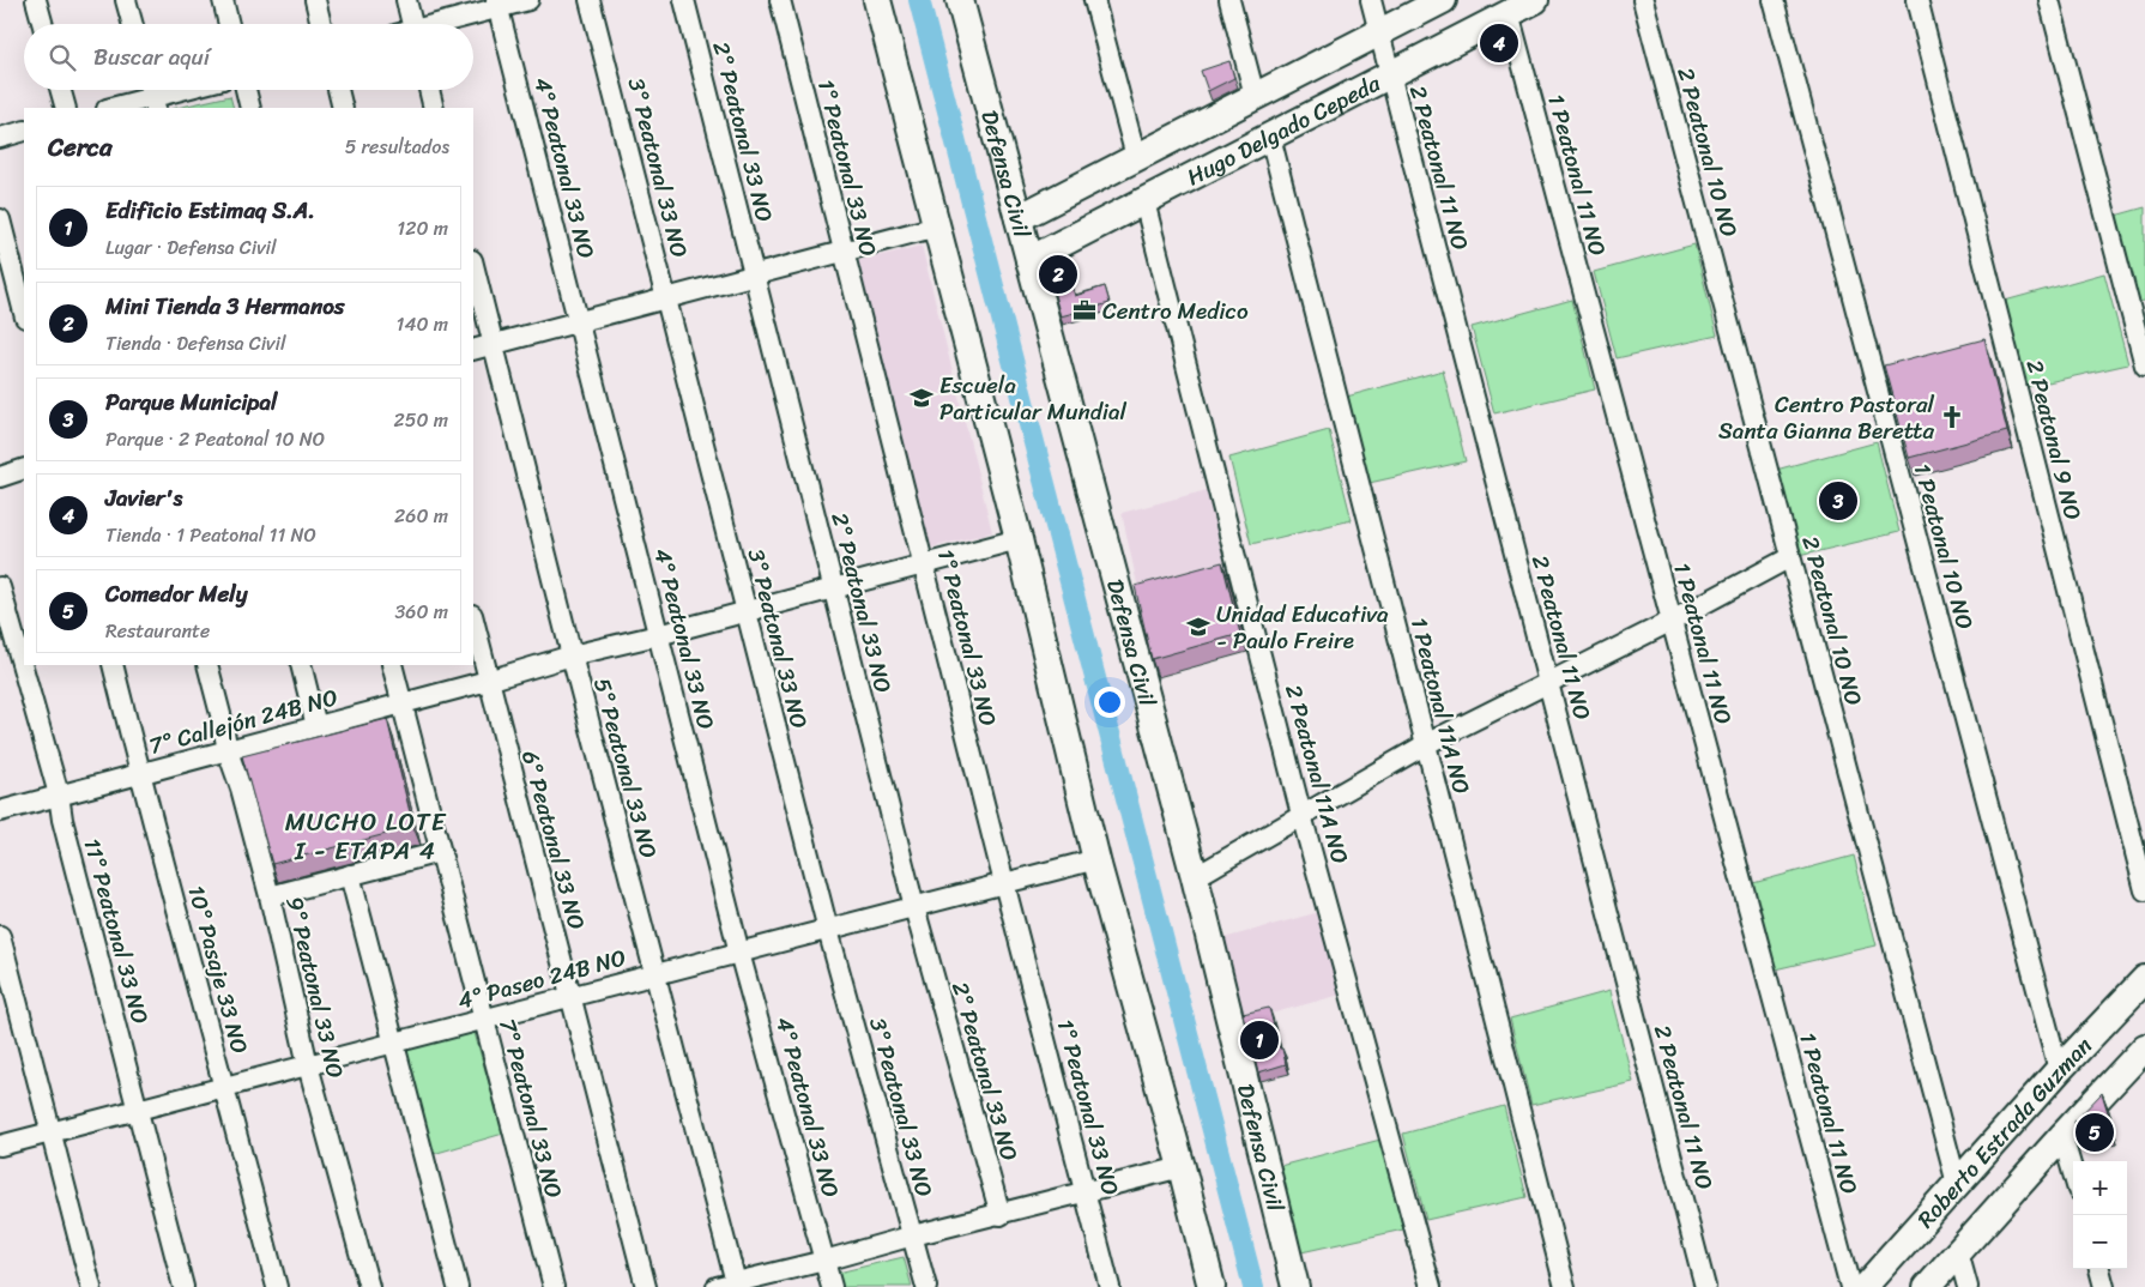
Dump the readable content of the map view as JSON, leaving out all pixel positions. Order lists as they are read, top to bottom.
{
  "streets": {
    "street": [
      "Hugo Delgado Cepeda",
      "2° Peatonal 33 NO",
      "2 Peatonal 10 NO",
      "4° Peatonal 33 NO",
      "3° Peatonal 33 NO",
      "1° Peatonal 33 NO",
      "2 Peatonal 11 NO",
      "Defensa Civil",
      "1 Peatonal 11 NO",
      "2 Peatonal 9 NO",
      "1 Peatonal 10 NO",
      "1 Peatonal 11A NO",
      "7° Callejón 24B NO",
      "5° Peatonal 33 NO",
      "2 Peatonal 11A NO",
      "6° Peatonal 33 NO",
      "11° Peatonal 33 NO",
      "10° Pasaje 33 NO",
      "4° Paseo 24B NO",
      "9° Peatonal 33 NO",
      "7° Peatonal 33 NO",
      "Roberto Estrada Guzman"
    ]
  },
  "crossings": [
    ["Hugo Delgado Cepeda", "2 Peatonal 11 NO"],
    ["Hugo Delgado Cepeda", "Defensa Civil"],
    ["Hugo Delgado Cepeda", "1 Peatonal 11 NO"],
    ["Hugo Delgado Cepeda", "1 Peatonal 11A NO"],
    ["Hugo Delgado Cepeda", "2 Peatonal 11A NO"],
    ["2° Peatonal 33 NO", "7° Callejón 24B NO"],
    ["2° Peatonal 33 NO", "4° Paseo 24B NO"],
    ["2 Peatonal 10 NO", "Roberto Estrada Guzman"],
    ["4° Peatonal 33 NO", "7° Callejón 24B NO"],
    ["4° Peatonal 33 NO", "4° Paseo 24B NO"],
    ["3° Peatonal 33 NO", "7° Callejón 24B NO"],
    ["3° Peatonal 33 NO", "4° Paseo 24B NO"],
    ["1° Peatonal 33 NO", "7° Callejón 24B NO"],
    ["1° Peatonal 33 NO", "4° Paseo 24B NO"],
    ["1 Peatonal 10 NO", "Roberto Estrada Guzman"],
    ["7° Callejón 24B NO", "5° Peatonal 33 NO"],
    ["7° Callejón 24B NO", "6° Peatonal 33 NO"],
    ["7° Callejón 24B NO", "11° Peatonal 33 NO"],
    ["7° Callejón 24B NO", "10° Pasaje 33 NO"],
    ["7° Callejón 24B NO", "9° Peatonal 33 NO"],
    ["7° Callejón 24B NO", "7° Peatonal 33 NO"],
    ["5° Peatonal 33 NO", "4° Paseo 24B NO"],
    ["6° Peatonal 33 NO", "4° Paseo 24B NO"],
    ["11° Peatonal 33 NO", "4° Paseo 24B NO"],
    ["10° Pasaje 33 NO", "4° Paseo 24B NO"],
    ["4° Paseo 24B NO", "9° Peatonal 33 NO"],
    ["4° Paseo 24B NO", "7° Peatonal 33 NO"]
  ],
  "districts": ["MUCHO LOTE I - ETAPA 4"],
  "places": {
    "office": ["Centro Medico"],
    "school or university": ["Escuela Particular Mundial", "Unidad Educativa - Paulo Freire"],
    "church": ["Centro Pastoral Santa Gianna Beretta"]
  },
  "page": {
    "pins": [
      "4",
      "2",
      "3",
      "1",
      "5"
    ],
    "search": "Buscar aquí",
    "heading": ["Cerca", "5 resultados"],
    "list": [
      {
        "mark": "1",
        "name": "Edificio Estimaq S.A.",
        "note": "Lugar · Defensa Civil",
        "value": "120 m"
      },
      {
        "mark": "2",
        "name": "Mini Tienda 3 Hermanos",
        "note": "Tienda · Defensa Civil",
        "value": "140 m"
      },
      {
        "mark": "3",
        "name": "Parque Municipal",
        "note": "Parque · 2 Peatonal 10 NO",
        "value": "250 m"
      },
      {
        "mark": "4",
        "name": "Javier's",
        "note": "Tienda · 1 Peatonal 11 NO",
        "value": "260 m"
      },
      {
        "mark": "5",
        "name": "Comedor Mely",
        "note": "Restaurante",
        "value": "360 m"
      }
    ],
    "map_buttons": ["+", "−"]
  }
}
